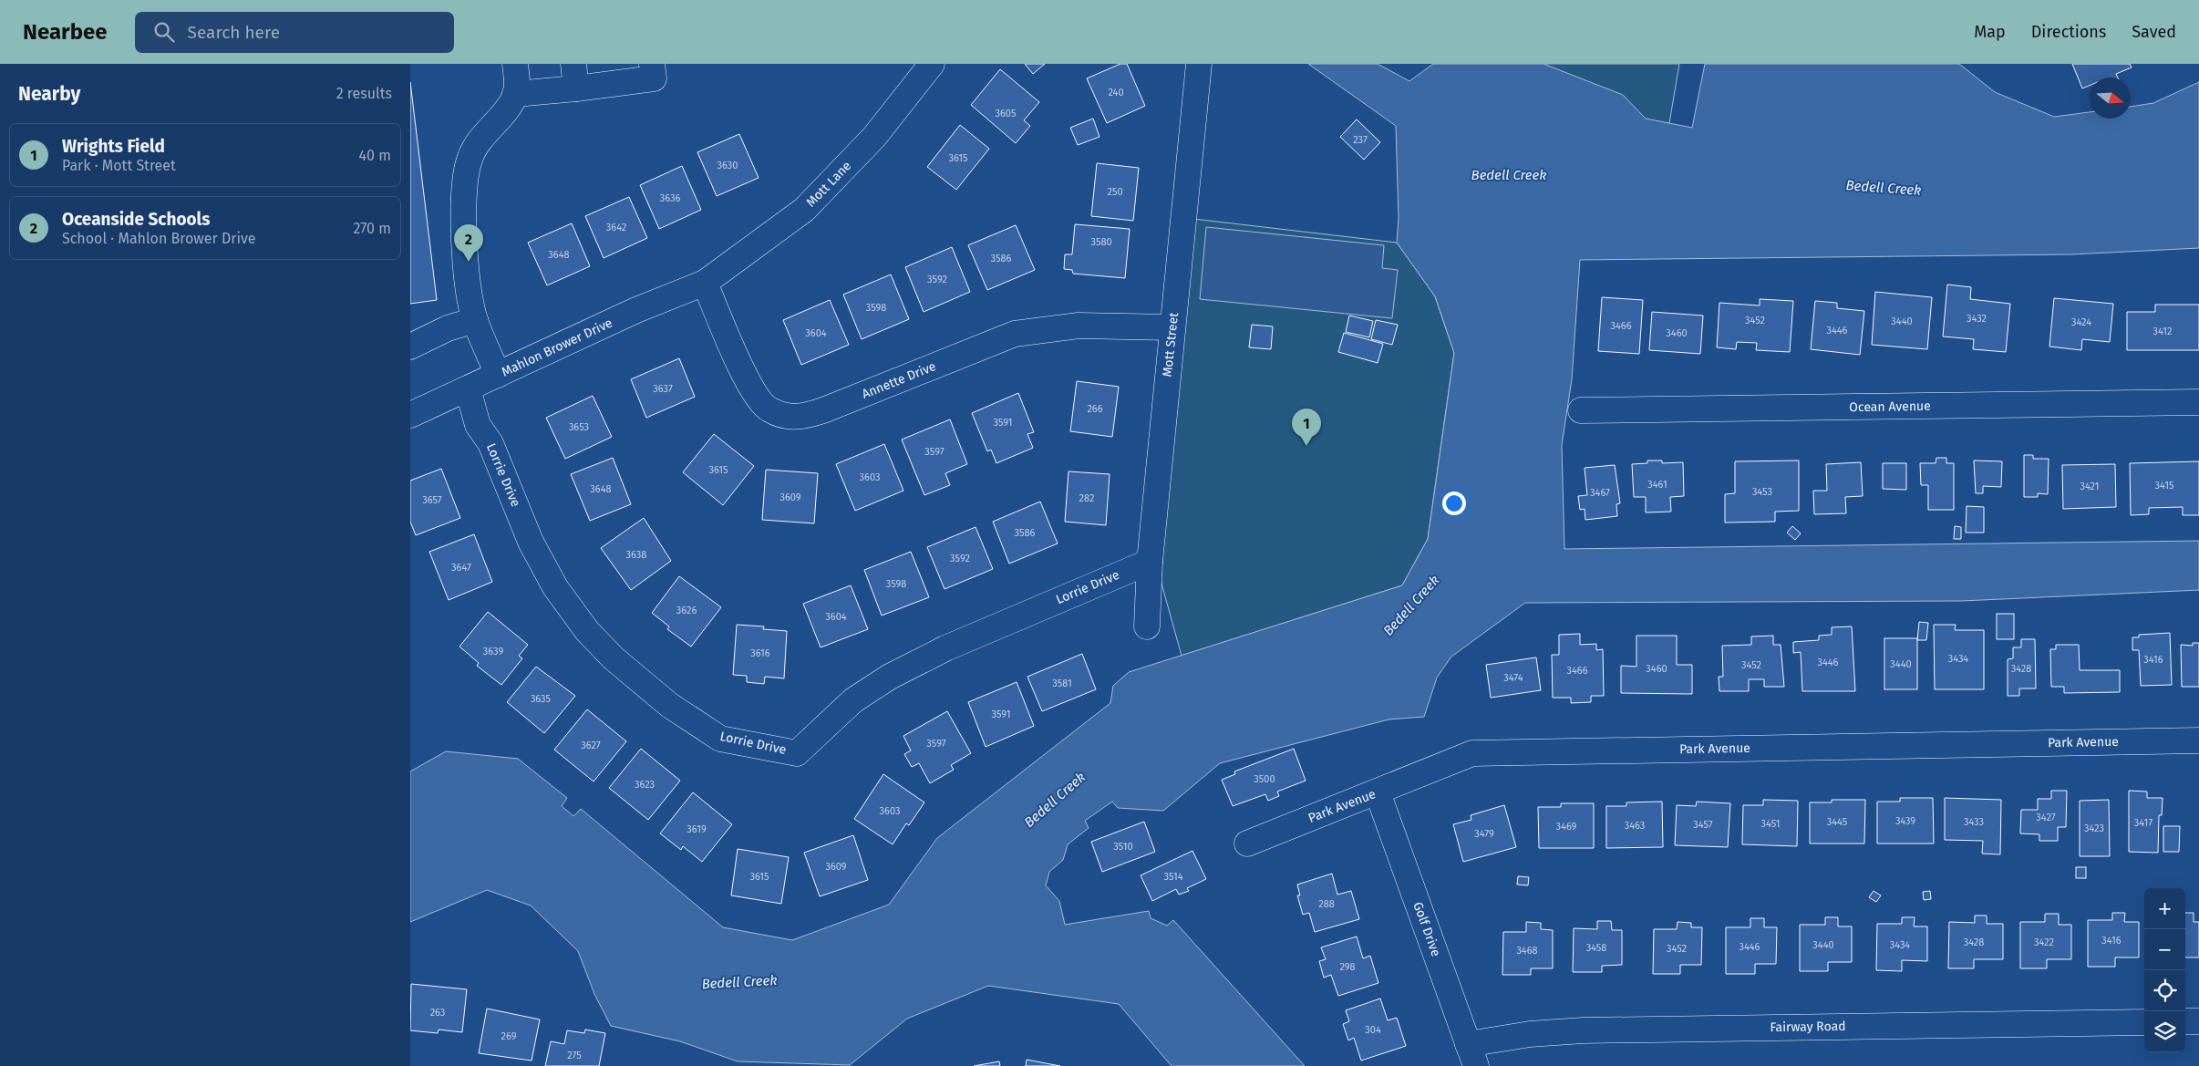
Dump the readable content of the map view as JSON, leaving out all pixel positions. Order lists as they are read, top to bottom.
{
  "streets": {
    "street": [
      "Mott Lane",
      "Mott Street",
      "Mahlon Brower Drive",
      "Annette Drive",
      "Ocean Avenue",
      "Lorrie Drive",
      "Park Avenue",
      "Golf Drive",
      "Fairway Road"
    ]
  },
  "crossings": [
    ["Mott Lane", "Mahlon Brower Drive"],
    ["Mott Lane", "Annette Drive"],
    ["Mott Street", "Annette Drive"],
    ["Mott Street", "Lorrie Drive"],
    ["Mahlon Brower Drive", "Annette Drive"],
    ["Mahlon Brower Drive", "Lorrie Drive"],
    ["Park Avenue", "Golf Drive"],
    ["Golf Drive", "Fairway Road"]
  ],
  "water": ["Bedell Creek"],
  "house_numbers": [
    "240",
    "3605",
    "237",
    "3615",
    "3630",
    "250",
    "3636",
    "3642",
    "3580",
    "3648",
    "3586",
    "3592",
    "3598",
    "3432",
    "3452",
    "3440",
    "3424",
    "3466",
    "3446",
    "3412",
    "3604",
    "3460",
    "3637",
    "266",
    "3591",
    "3653",
    "3597",
    "3615",
    "3603",
    "3461",
    "3415",
    "3421",
    "3648",
    "3453",
    "3467",
    "3609",
    "282",
    "3657",
    "3586",
    "3638",
    "3592",
    "3647",
    "3598",
    "3626",
    "3604",
    "3639",
    "3616",
    "3434",
    "3416",
    "3446",
    "3440",
    "3452",
    "3460",
    "3428",
    "3466",
    "3474",
    "3581",
    "3635",
    "3591",
    "3597",
    "3627",
    "3500",
    "3623",
    "3603",
    "3427",
    "3439",
    "3445",
    "3433",
    "3417",
    "3451",
    "3457",
    "3463",
    "3469",
    "3423",
    "3619",
    "3479",
    "3510",
    "3609",
    "3615",
    "3514",
    "288",
    "3416",
    "3428",
    "3422",
    "3440",
    "3434",
    "3446",
    "3458",
    "3452",
    "3468",
    "298",
    "263",
    "304",
    "269",
    "275"
  ],
  "north": "right",
  "page": {
    "header": "Nearbee",
    "search": "Search here",
    "nav": ["Map", "Directions", "Saved"],
    "heading": ["Nearby", "2 results"],
    "list": [
      {
        "mark": "1",
        "name": "Wrights Field",
        "note": "Park · Mott Street",
        "value": "40 m"
      },
      {
        "mark": "2",
        "name": "Oceanside Schools",
        "note": "School · Mahlon Brower Drive",
        "value": "270 m"
      }
    ],
    "pins": ["2", "1"],
    "map_buttons": ["+", "−"]
  }
}
